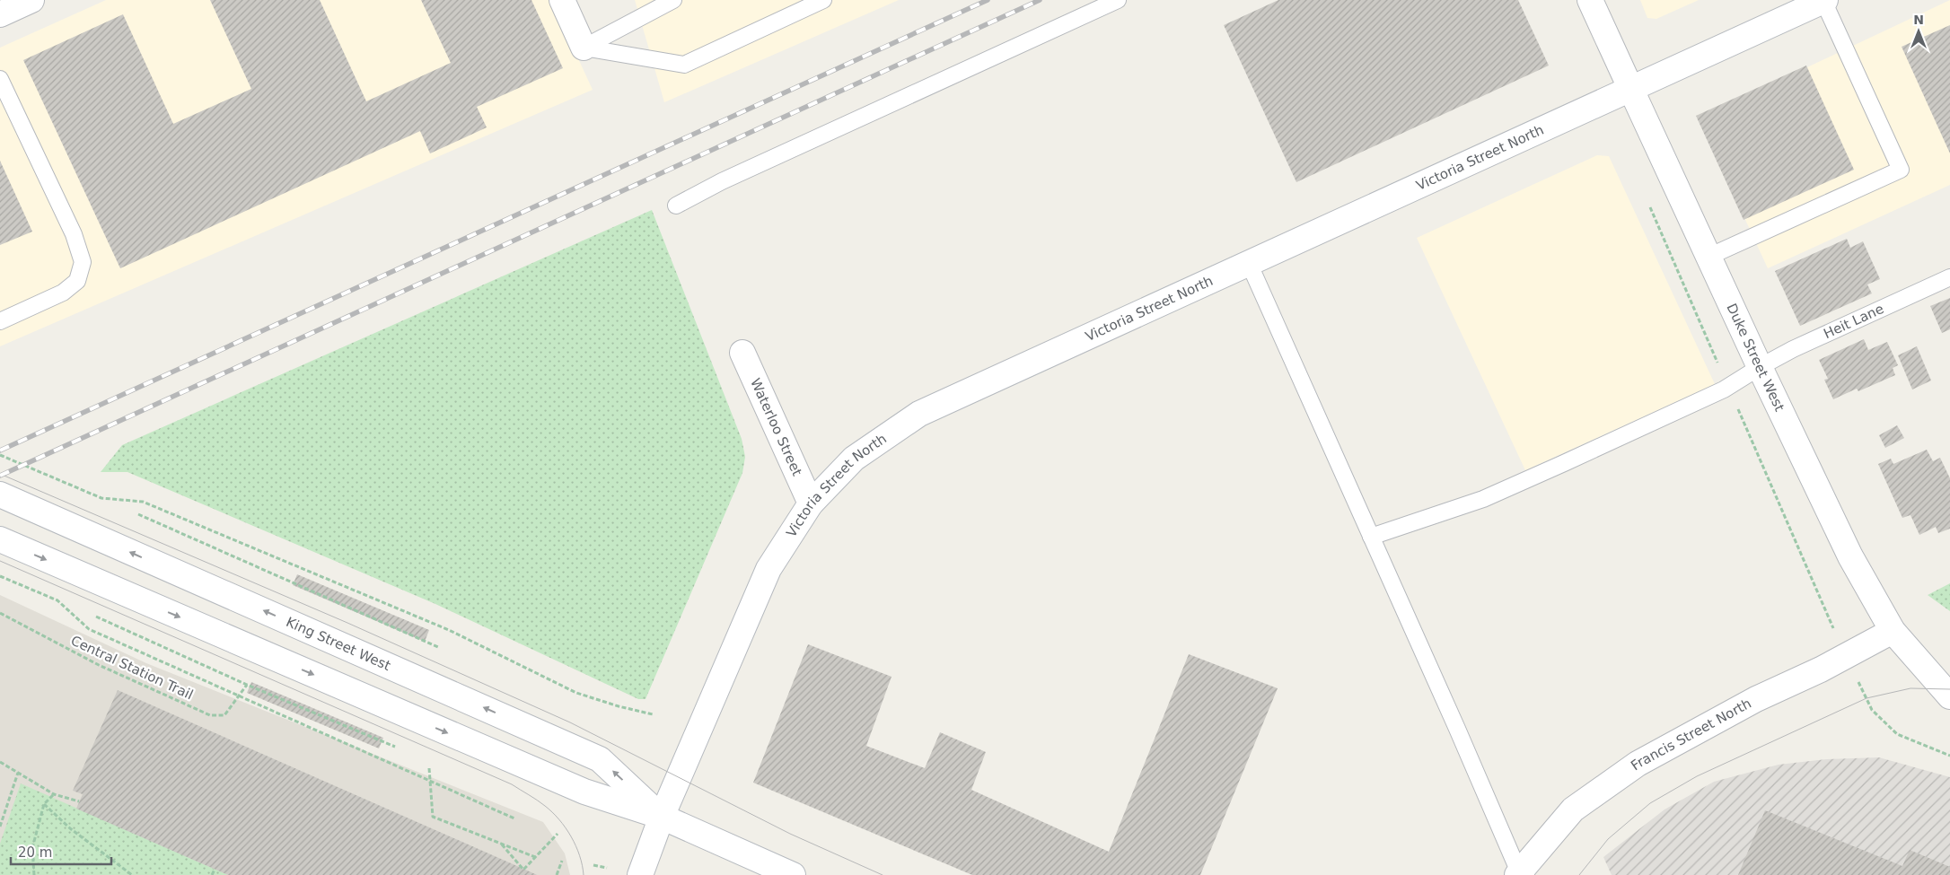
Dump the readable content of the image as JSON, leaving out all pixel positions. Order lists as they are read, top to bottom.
{
  "streets": {
    "main road": [
      "Victoria Street North",
      "Duke Street West",
      "Waterloo Street",
      "King Street West",
      "Francis Street North"
    ],
    "lane": ["Heit Lane"],
    "path": ["Central Station Trail"]
  },
  "crossings": [
    ["Victoria Street North", "Duke Street West"],
    ["Victoria Street North", "Waterloo Street"],
    ["Victoria Street North", "King Street West"],
    ["Heit Lane", "Duke Street West"],
    ["Duke Street West", "Francis Street North"]
  ],
  "scale_bar": "20 m",
  "north": "top"
}
